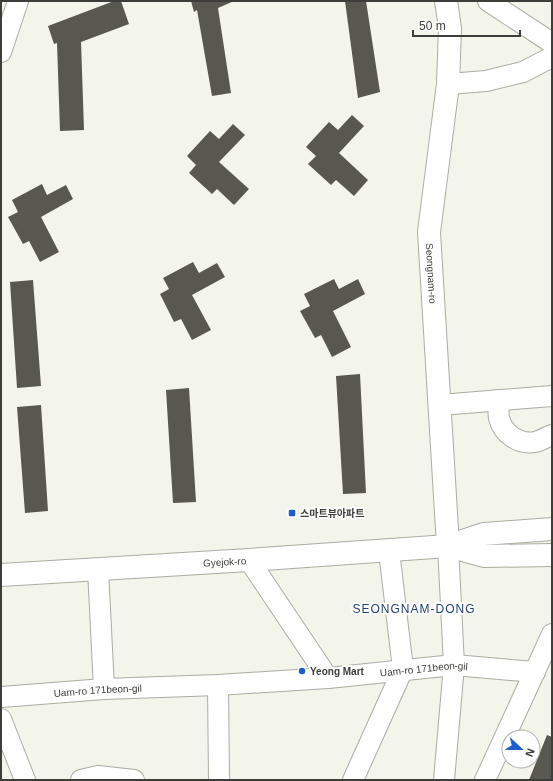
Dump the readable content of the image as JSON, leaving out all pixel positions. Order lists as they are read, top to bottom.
{
  "streets": {
    "main road": ["Seongnam-ro", "Gyejok-ro"],
    "street": ["Uam-ro 171beon-gil"]
  },
  "crossings": [
    ["Seongnam-ro", "Gyejok-ro"]
  ],
  "districts": ["SEONGNAM-DONG"],
  "places": {
    "transit": ["스마트뷰아파트"],
    "other": ["Yeong Mart"]
  },
  "scale_bar": "50 m",
  "north": "right"
}
